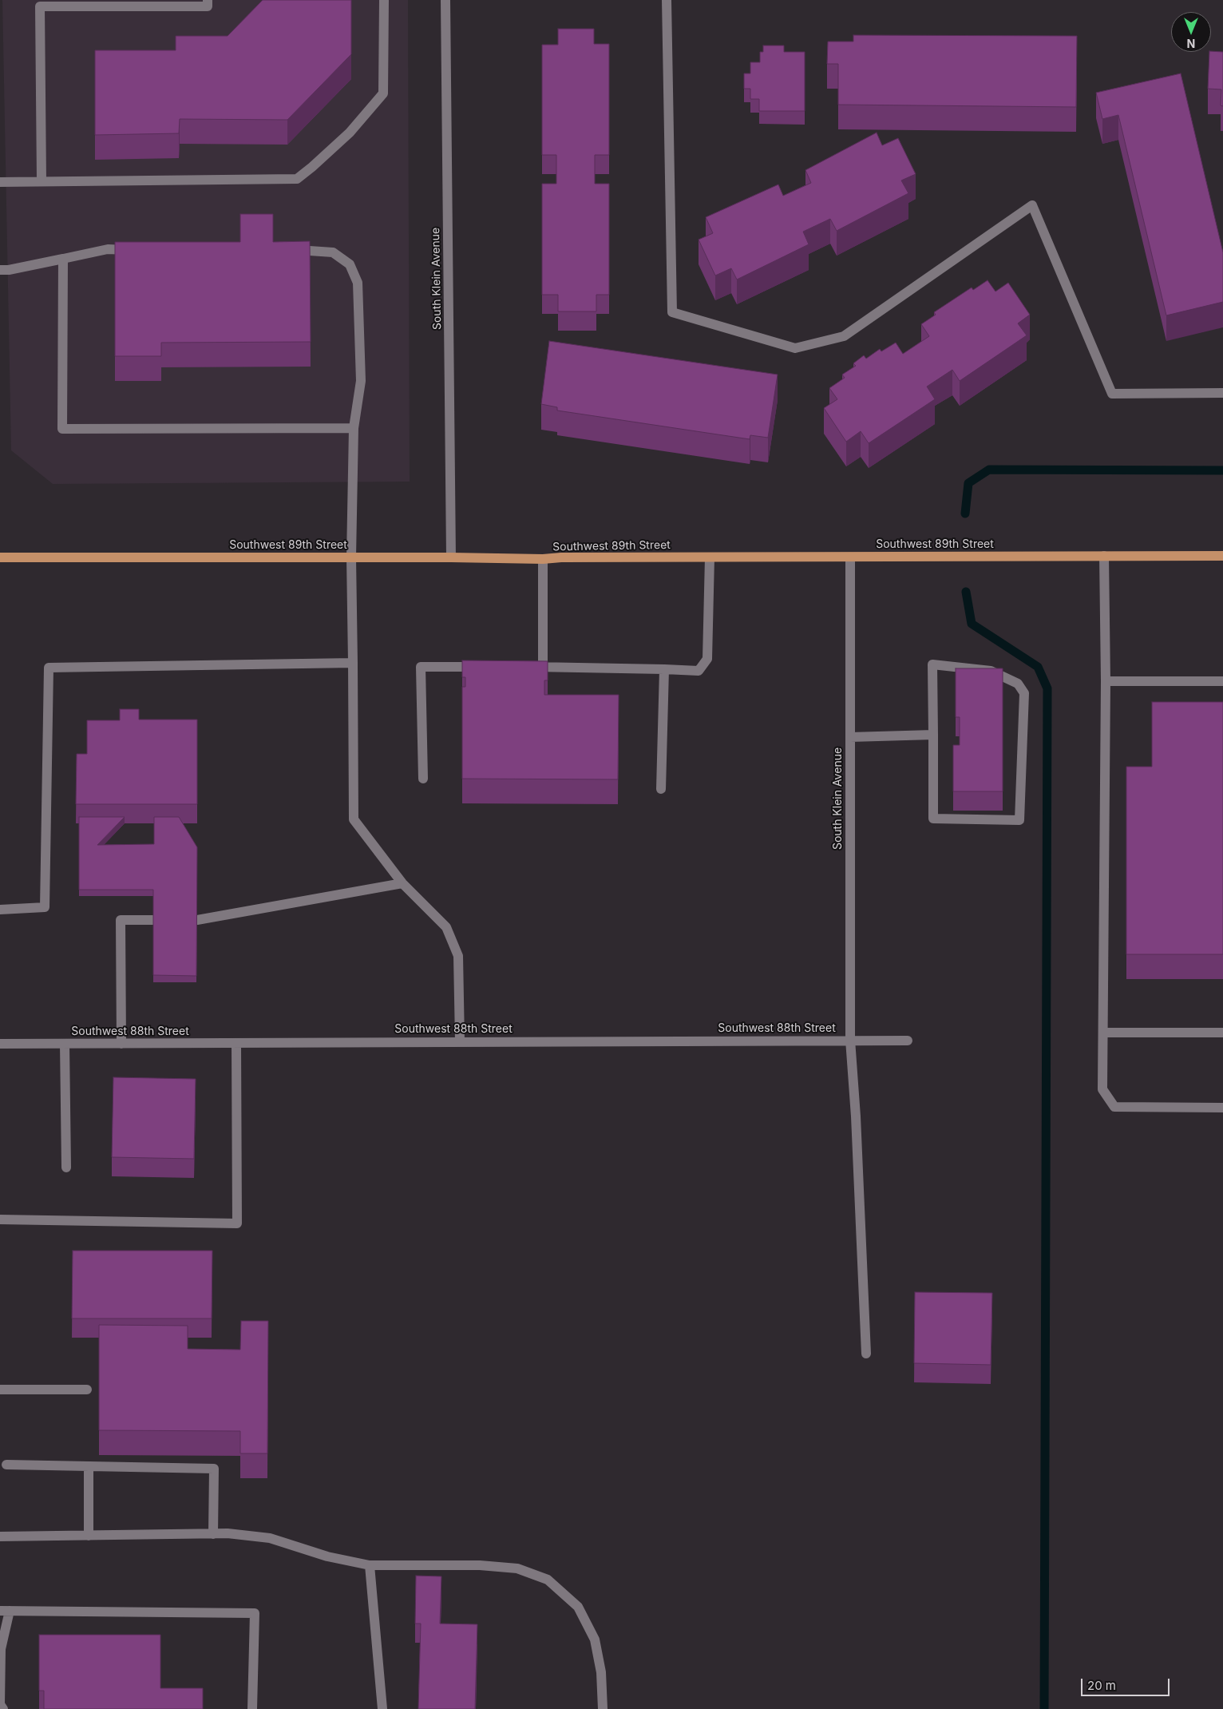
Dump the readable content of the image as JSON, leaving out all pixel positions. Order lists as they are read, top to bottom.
{
  "streets": {
    "main road": ["Southwest 89th Street"],
    "street": ["South Klein Avenue", "Southwest 88th Street"]
  },
  "crossings": [
    ["South Klein Avenue", "Southwest 89th Street"],
    ["South Klein Avenue", "Southwest 88th Street"]
  ],
  "scale_bar": "20 m",
  "north": "bottom"
}
